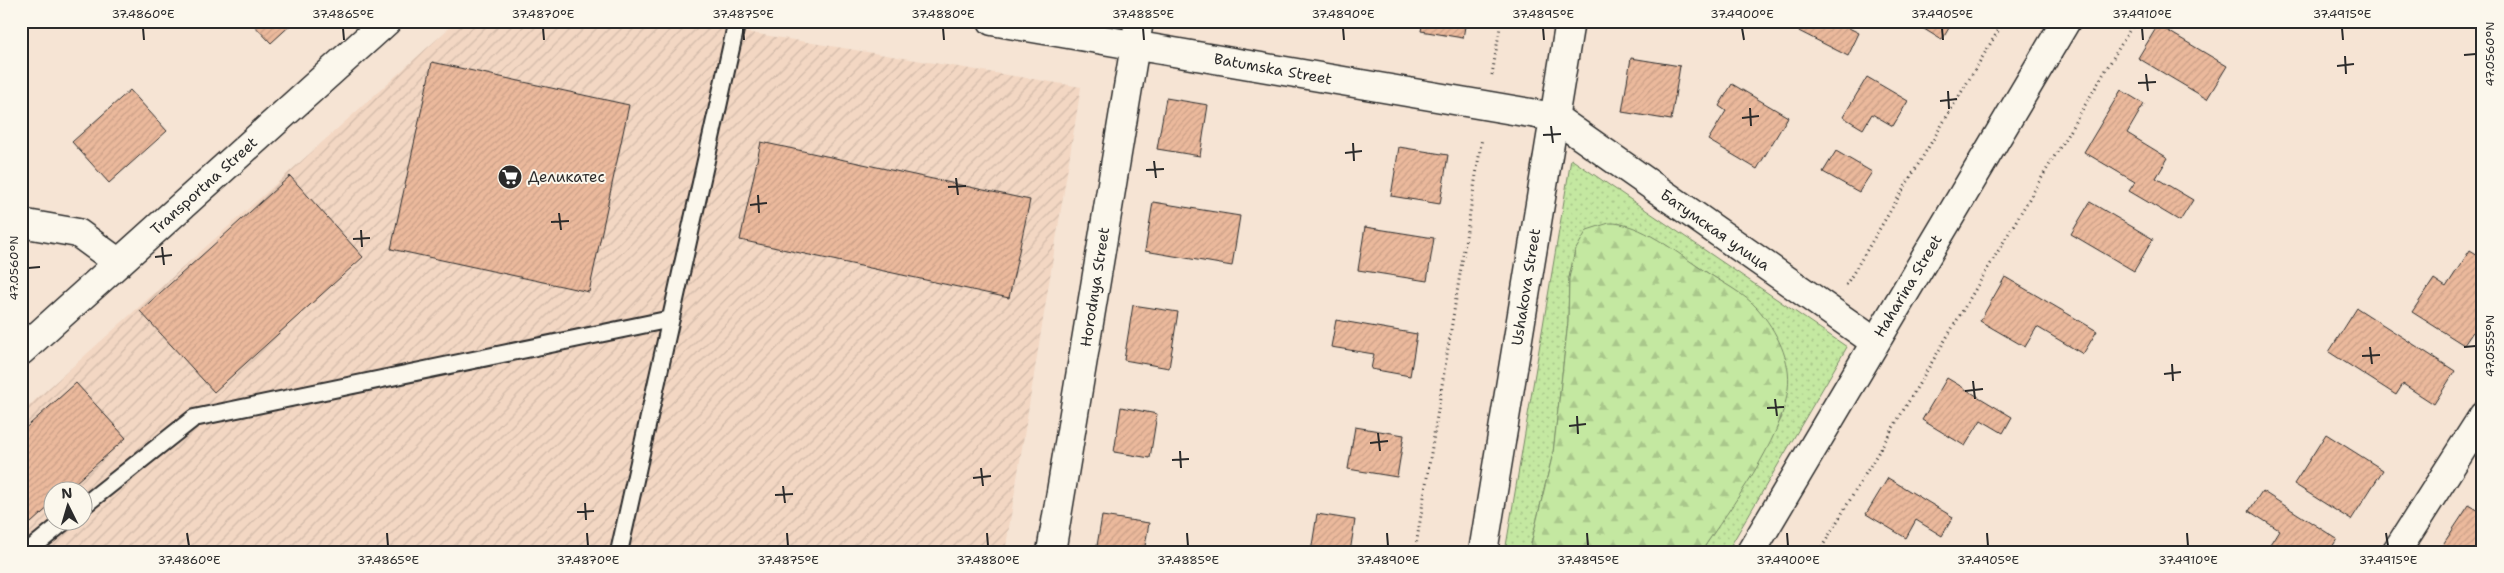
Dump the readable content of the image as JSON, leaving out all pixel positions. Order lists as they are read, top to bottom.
{
  "streets": {
    "street": [
      "Batumska Street",
      "Transportna Street",
      "Батумская улица",
      "Haharina Street",
      "Horodnya Street",
      "Ushakova Street"
    ]
  },
  "crossings": [
    ["Batumska Street", "Батумская улица"],
    ["Batumska Street", "Horodnya Street"],
    ["Batumska Street", "Ushakova Street"],
    ["Батумская улица", "Haharina Street"],
    ["Батумская улица", "Ushakova Street"]
  ],
  "places": {
    "supermarket": ["Деликатес"]
  },
  "north": "top",
  "coordinates": [
    "37.4860°E",
    "37.4865°E",
    "37.4870°E",
    "37.4875°E",
    "37.4880°E",
    "37.4885°E",
    "37.4890°E",
    "37.4895°E",
    "37.4900°E",
    "37.4905°E",
    "37.4910°E",
    "37.4915°E",
    "47.0560°N",
    "47.0555°N"
  ]
}
